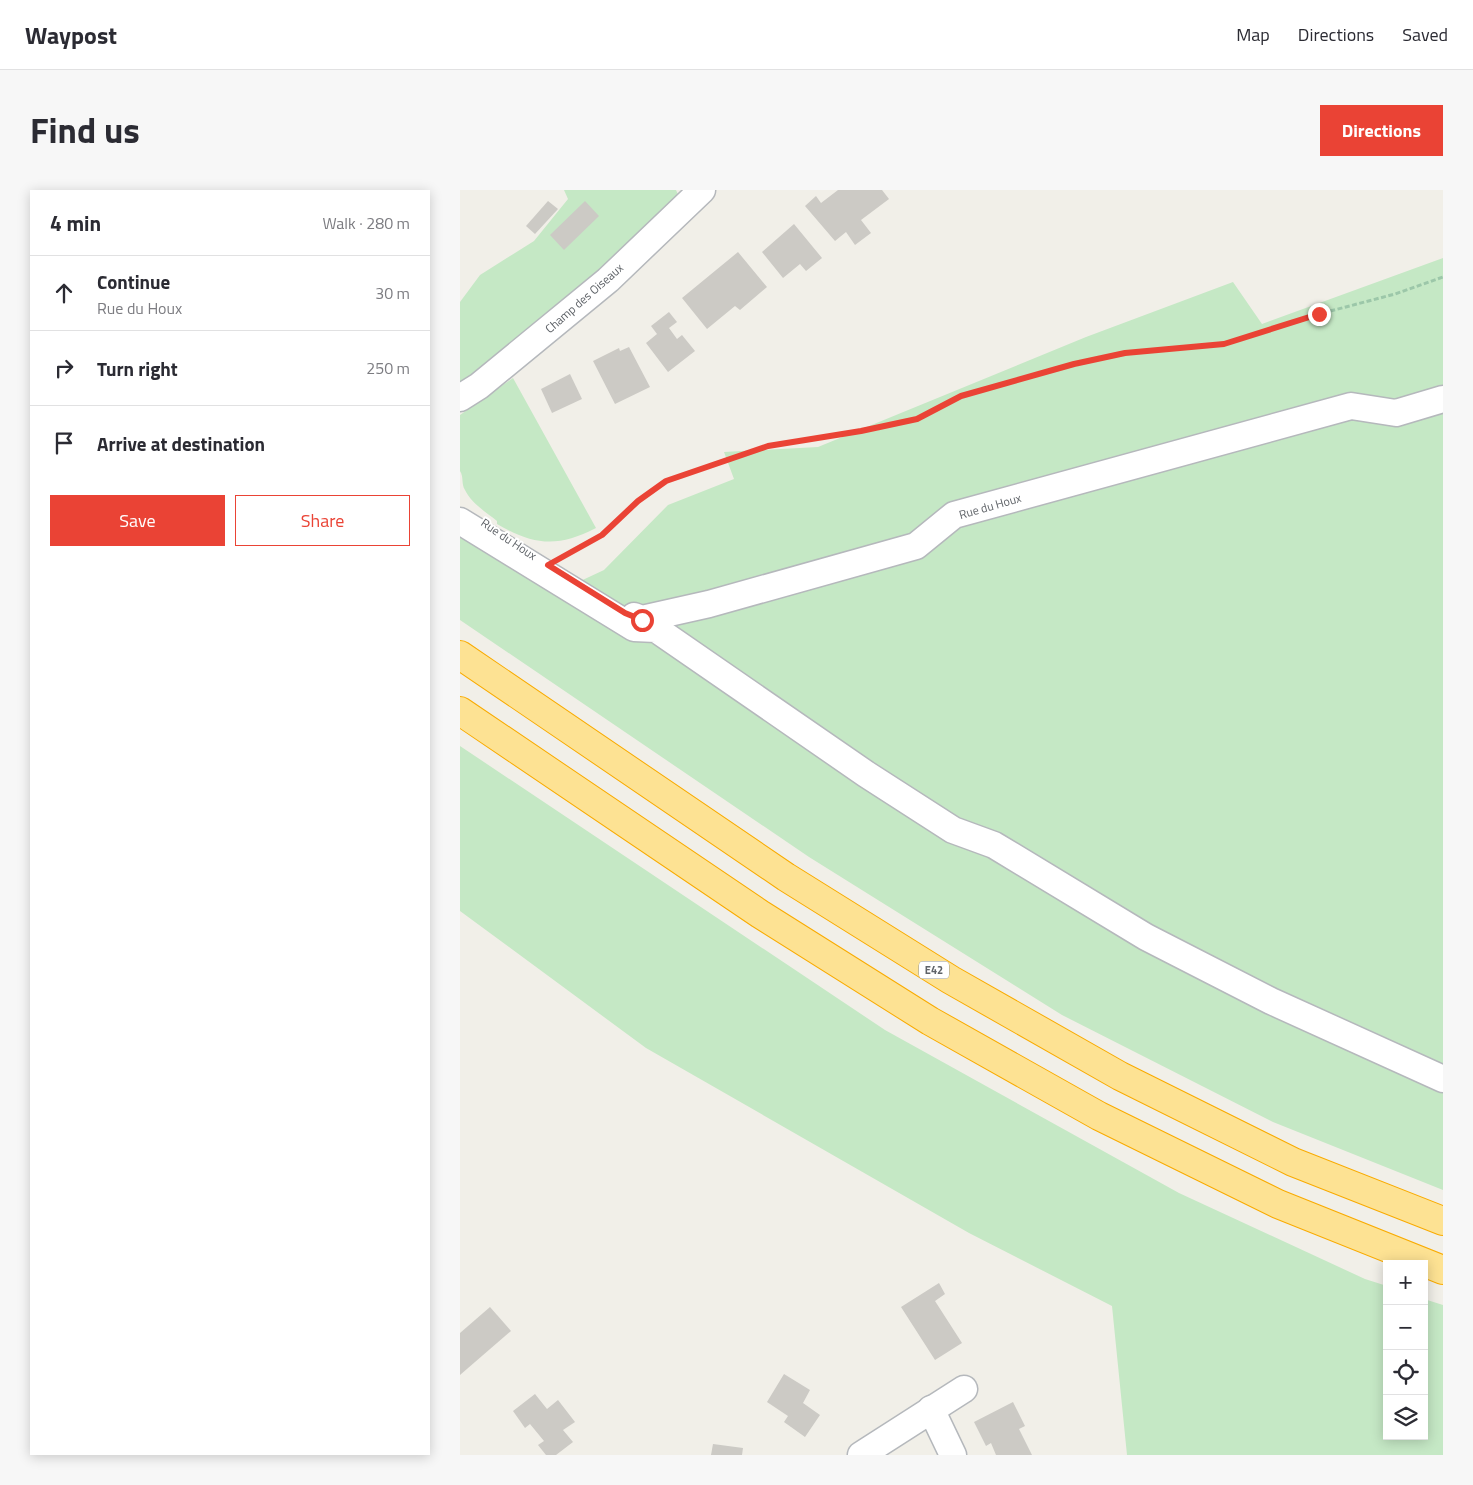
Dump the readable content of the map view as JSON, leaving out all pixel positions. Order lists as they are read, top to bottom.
{
  "streets": {
    "highway": ["E42"],
    "street": ["Champ des Oiseaux", "Rue du Houx"]
  },
  "page": {
    "header": "Waypost",
    "nav": ["Map", "Directions", "Saved"],
    "title": "Find us",
    "buttons": [
      "Directions",
      ["Save", "Share"]
    ],
    "heading": ["4 min", "Walk · 280 m"],
    "list": [
      ["Continue", "Rue du Houx", "30 m"],
      ["Turn right", "250 m"],
      "Arrive at destination"
    ],
    "map_buttons": ["+", "−"]
  }
}
